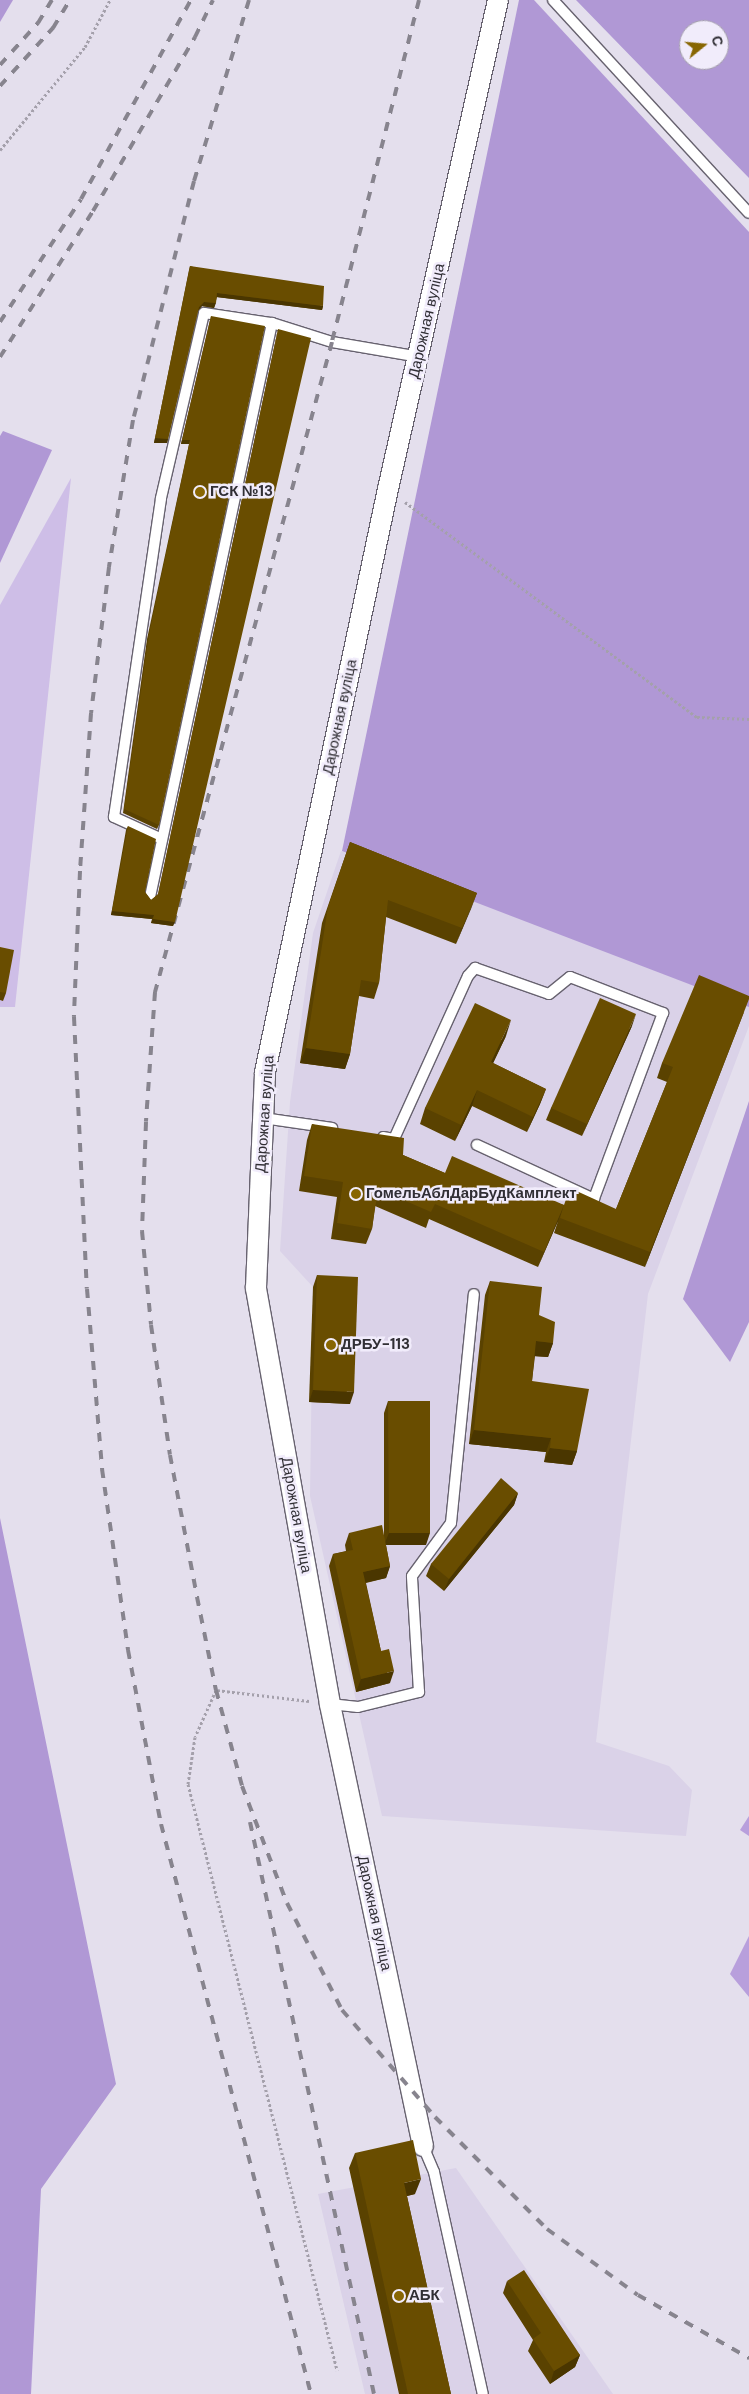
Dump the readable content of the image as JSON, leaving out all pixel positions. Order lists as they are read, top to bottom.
{
  "streets": {
    "street": ["Дарожная вуліца"]
  },
  "places": [
    "ГСК №13",
    "ГомельАблДарБудКамплект",
    "ДРБУ-113",
    "АБК"
  ],
  "north": "right"
}
